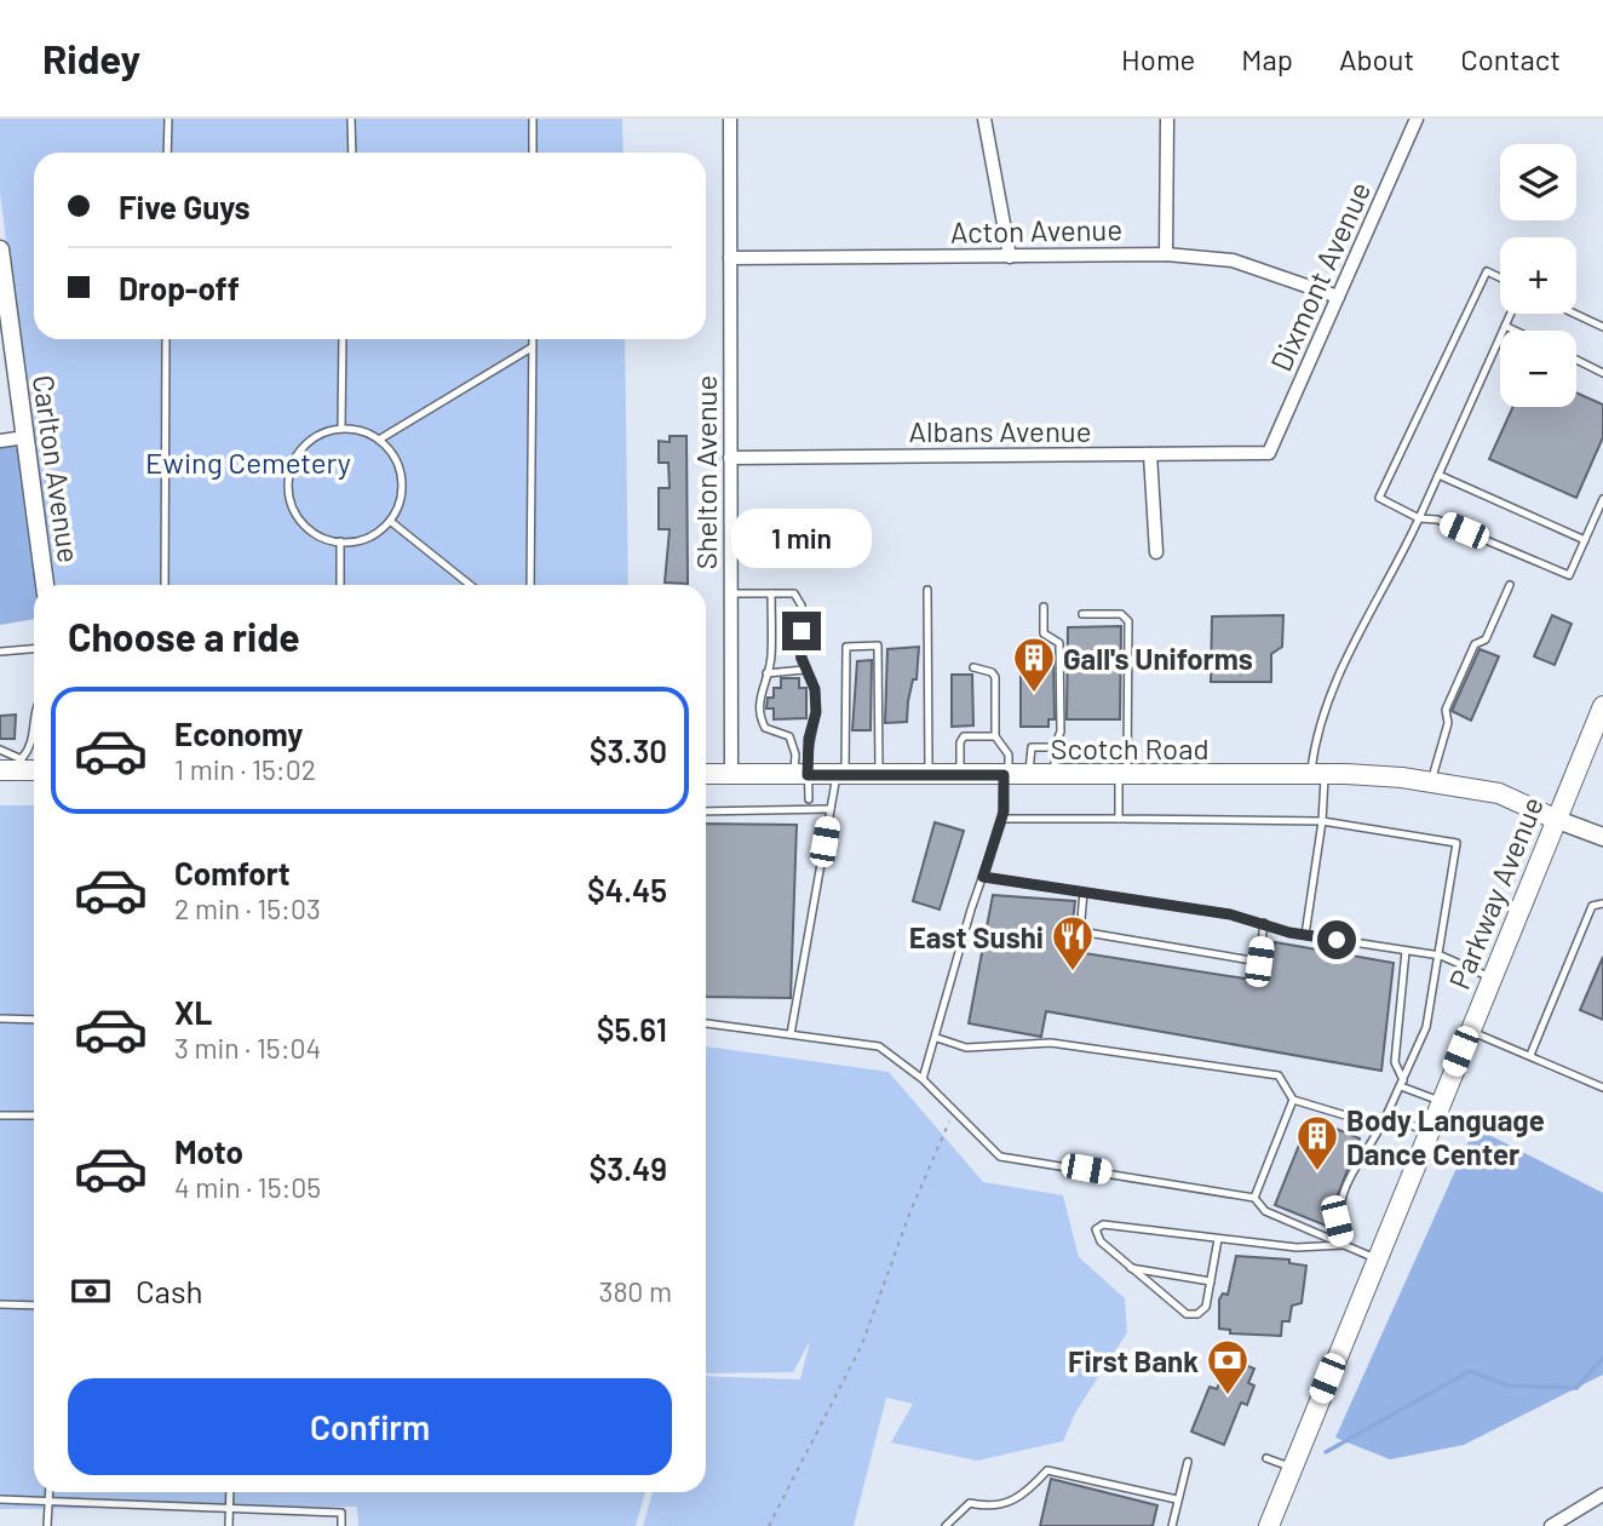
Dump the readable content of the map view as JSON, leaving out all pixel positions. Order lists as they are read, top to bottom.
{
  "streets": {
    "main road": ["Scotch Road", "Parkway Avenue"],
    "street": [
      "Acton Avenue",
      "Dixmont Avenue",
      "Albans Avenue",
      "Carlton Avenue",
      "Shelton Avenue"
    ]
  },
  "crossings": [
    ["Acton Avenue", "Dixmont Avenue"],
    ["Acton Avenue", "Shelton Avenue"],
    ["Dixmont Avenue", "Albans Avenue"],
    ["Albans Avenue", "Shelton Avenue"],
    ["Shelton Avenue", "Scotch Road"],
    ["Scotch Road", "Parkway Avenue"]
  ],
  "parks": ["Ewing Cemetery"],
  "places": {
    "building": ["Gall's Uniforms", "Body Language Dance Center"],
    "restaurant": ["East Sushi"],
    "bank": ["First Bank"]
  },
  "page": {
    "header": "Ridey",
    "nav": [
      "Home",
      "Map",
      "About",
      "Contact"
    ],
    "map_buttons": ["+", "−"],
    "banner": ["Five Guys", "Drop-off"],
    "bubble": "1 min",
    "heading": "Choose a ride",
    "list": [
      {
        "name": "Economy",
        "note": "1 min · 15:02",
        "value": "$3.30"
      },
      {
        "name": "Comfort",
        "note": "2 min · 15:03",
        "value": "$4.45"
      },
      {
        "name": "XL",
        "note": "3 min · 15:04",
        "value": "$5.61"
      },
      {
        "name": "Moto",
        "note": "4 min · 15:05",
        "value": "$3.49"
      }
    ],
    "pay": ["Cash", "380 m"],
    "buttons": "Confirm"
  }
}
